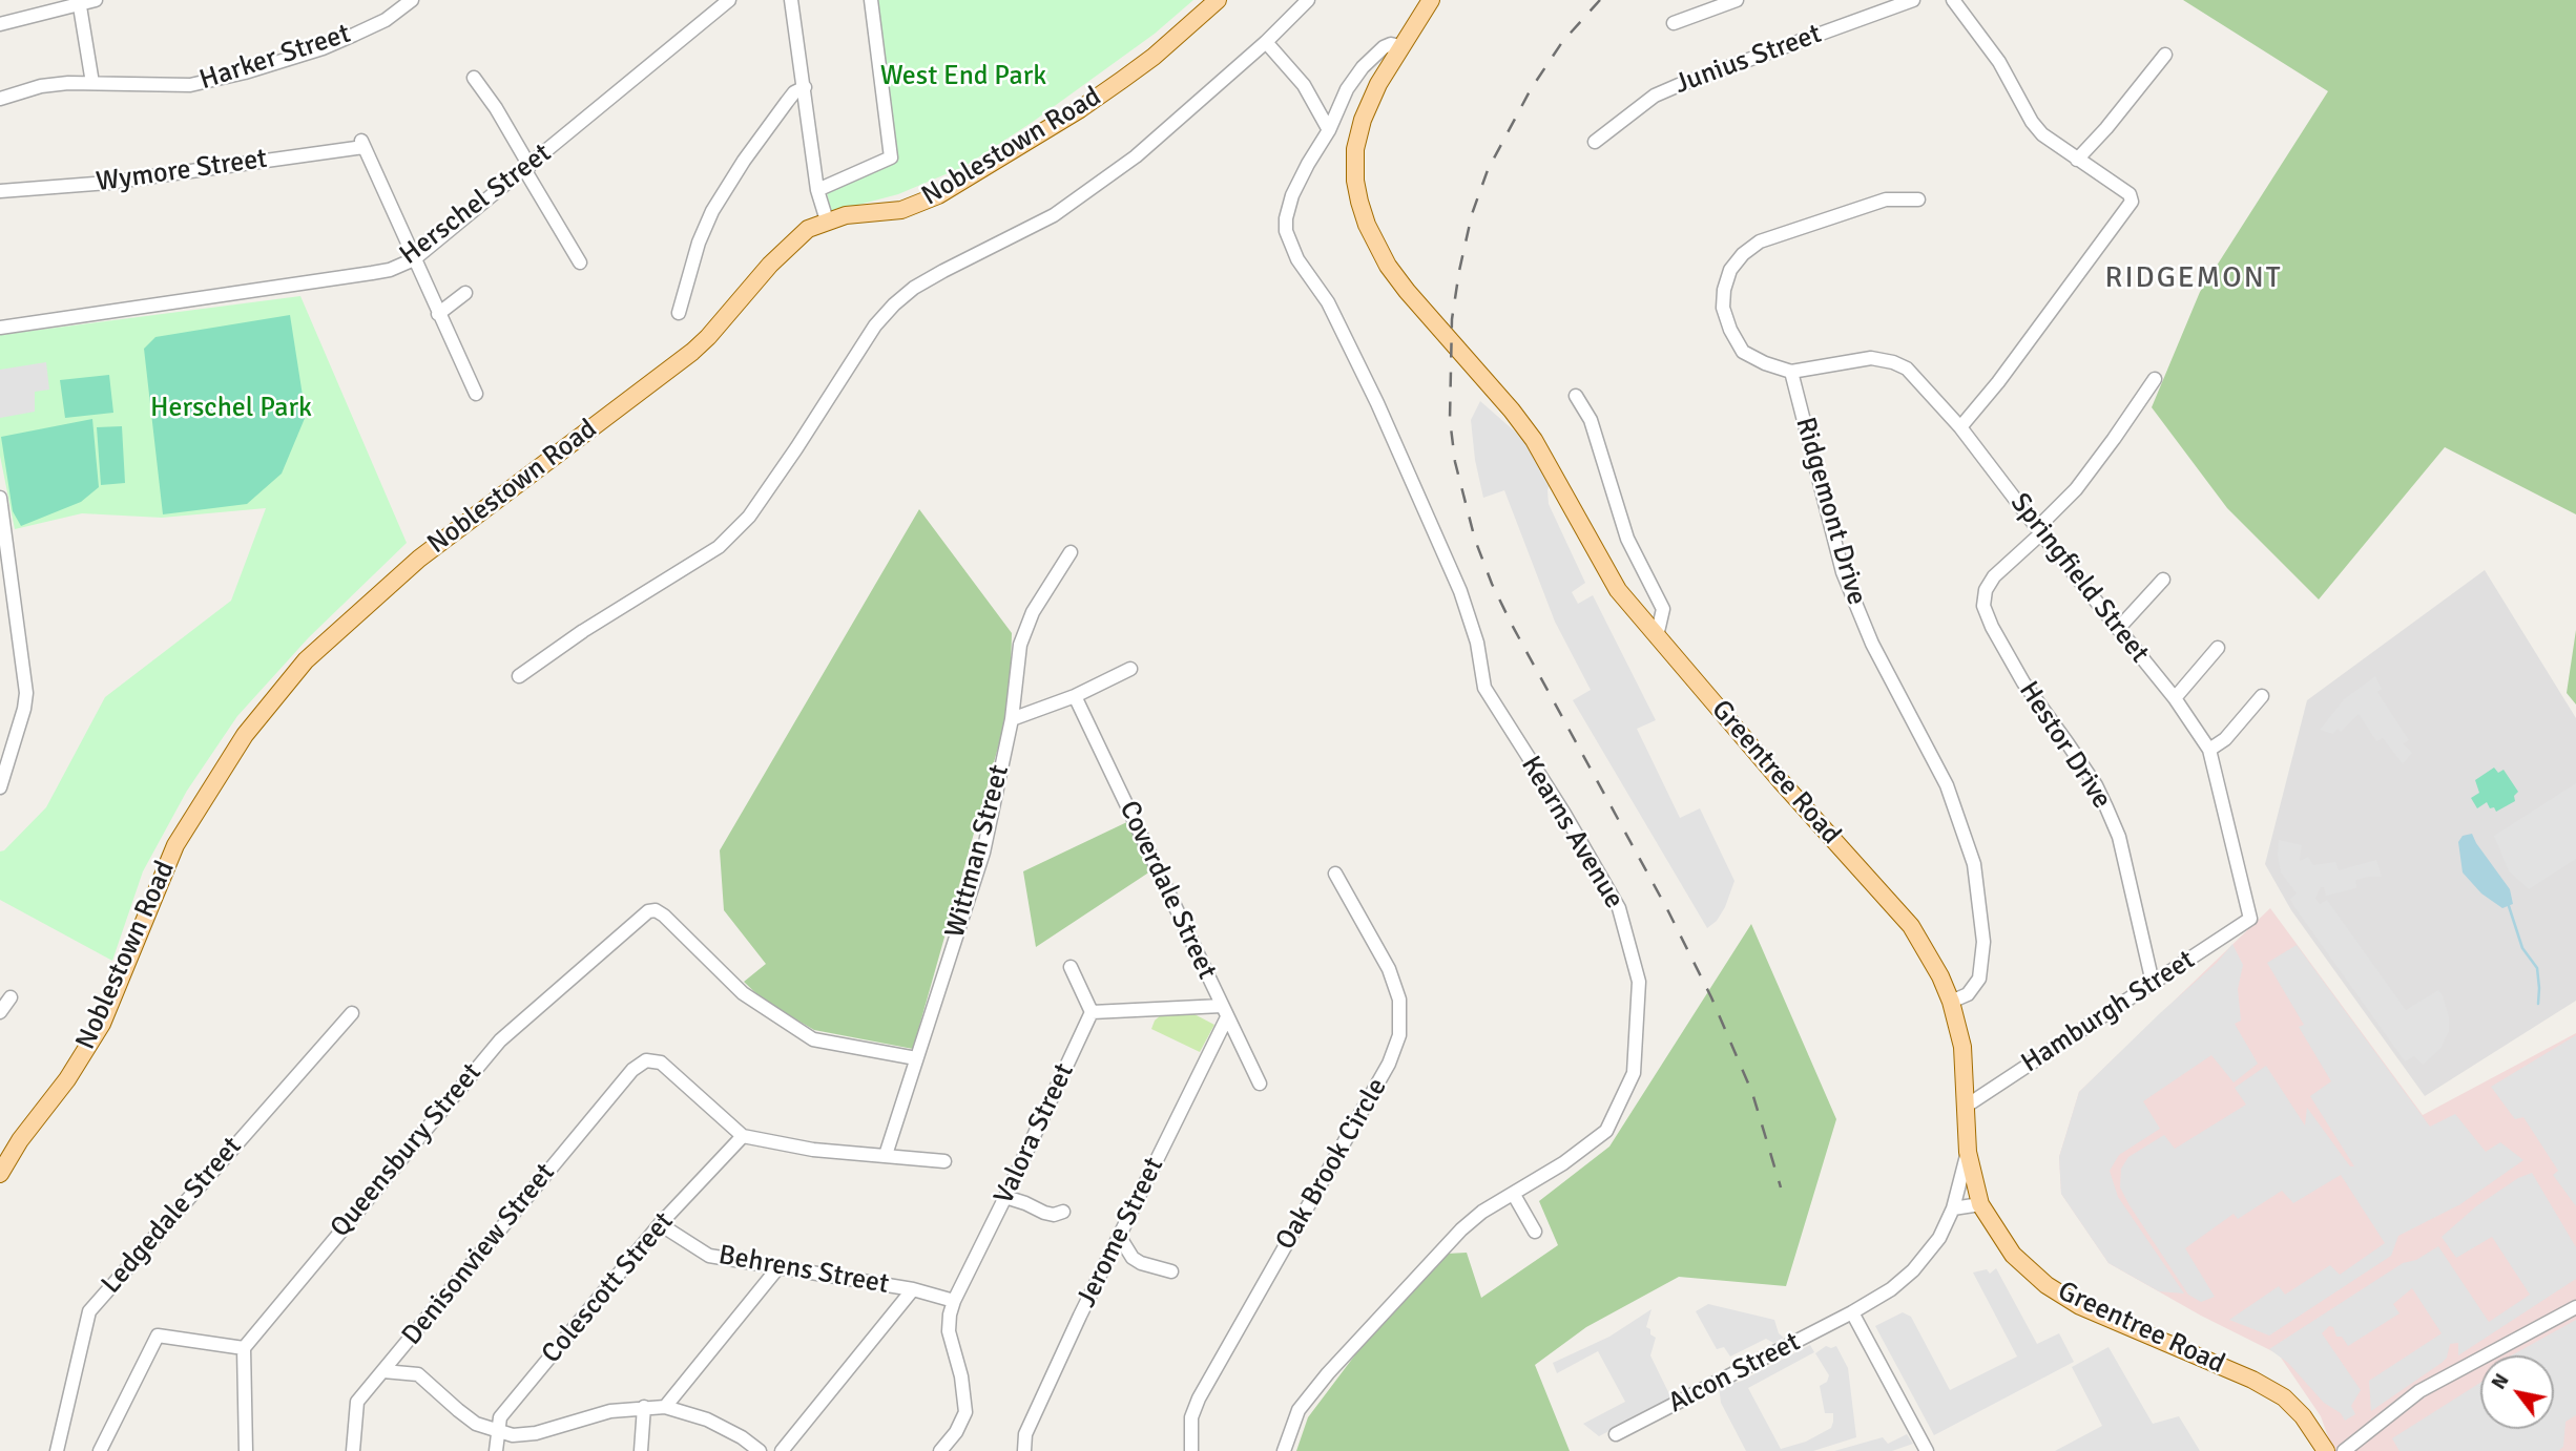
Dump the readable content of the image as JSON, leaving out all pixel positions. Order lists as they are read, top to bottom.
{
  "streets": {
    "main road": ["Noblestown Road", "Greentree Road"],
    "street": [
      "Harker Street",
      "Junius Street",
      "Wymore Street",
      "Herschel Street",
      "Ridgemont Drive",
      "Springfield Street",
      "Hestor Drive",
      "Kearns Avenue",
      "Wittman Street",
      "Coverdale Street",
      "Hamburgh Street",
      "Valora Street",
      "Queensbury Street",
      "Oak Brook Circle",
      "Ledgedale Street",
      "Jerome Street",
      "Denisonview Street",
      "Behrens Street",
      "Colescott Street",
      "Alcon Street"
    ]
  },
  "crossings": [
    ["Wymore Street", "Herschel Street"],
    ["Ridgemont Drive", "Springfield Street"],
    ["Ridgemont Drive", "Greentree Road"],
    ["Springfield Street", "Hestor Drive"],
    ["Springfield Street", "Hamburgh Street"],
    ["Hestor Drive", "Hamburgh Street"],
    ["Greentree Road", "Kearns Avenue"],
    ["Greentree Road", "Hamburgh Street"],
    ["Greentree Road", "Alcon Street"],
    ["Wittman Street", "Queensbury Street"],
    ["Coverdale Street", "Jerome Street"],
    ["Valora Street", "Behrens Street"],
    ["Denisonview Street", "Colescott Street"],
    ["Behrens Street", "Colescott Street"]
  ],
  "districts": ["RIDGEMONT"],
  "parks": ["West End Park", "Herschel Park"],
  "north": "top left"
}
